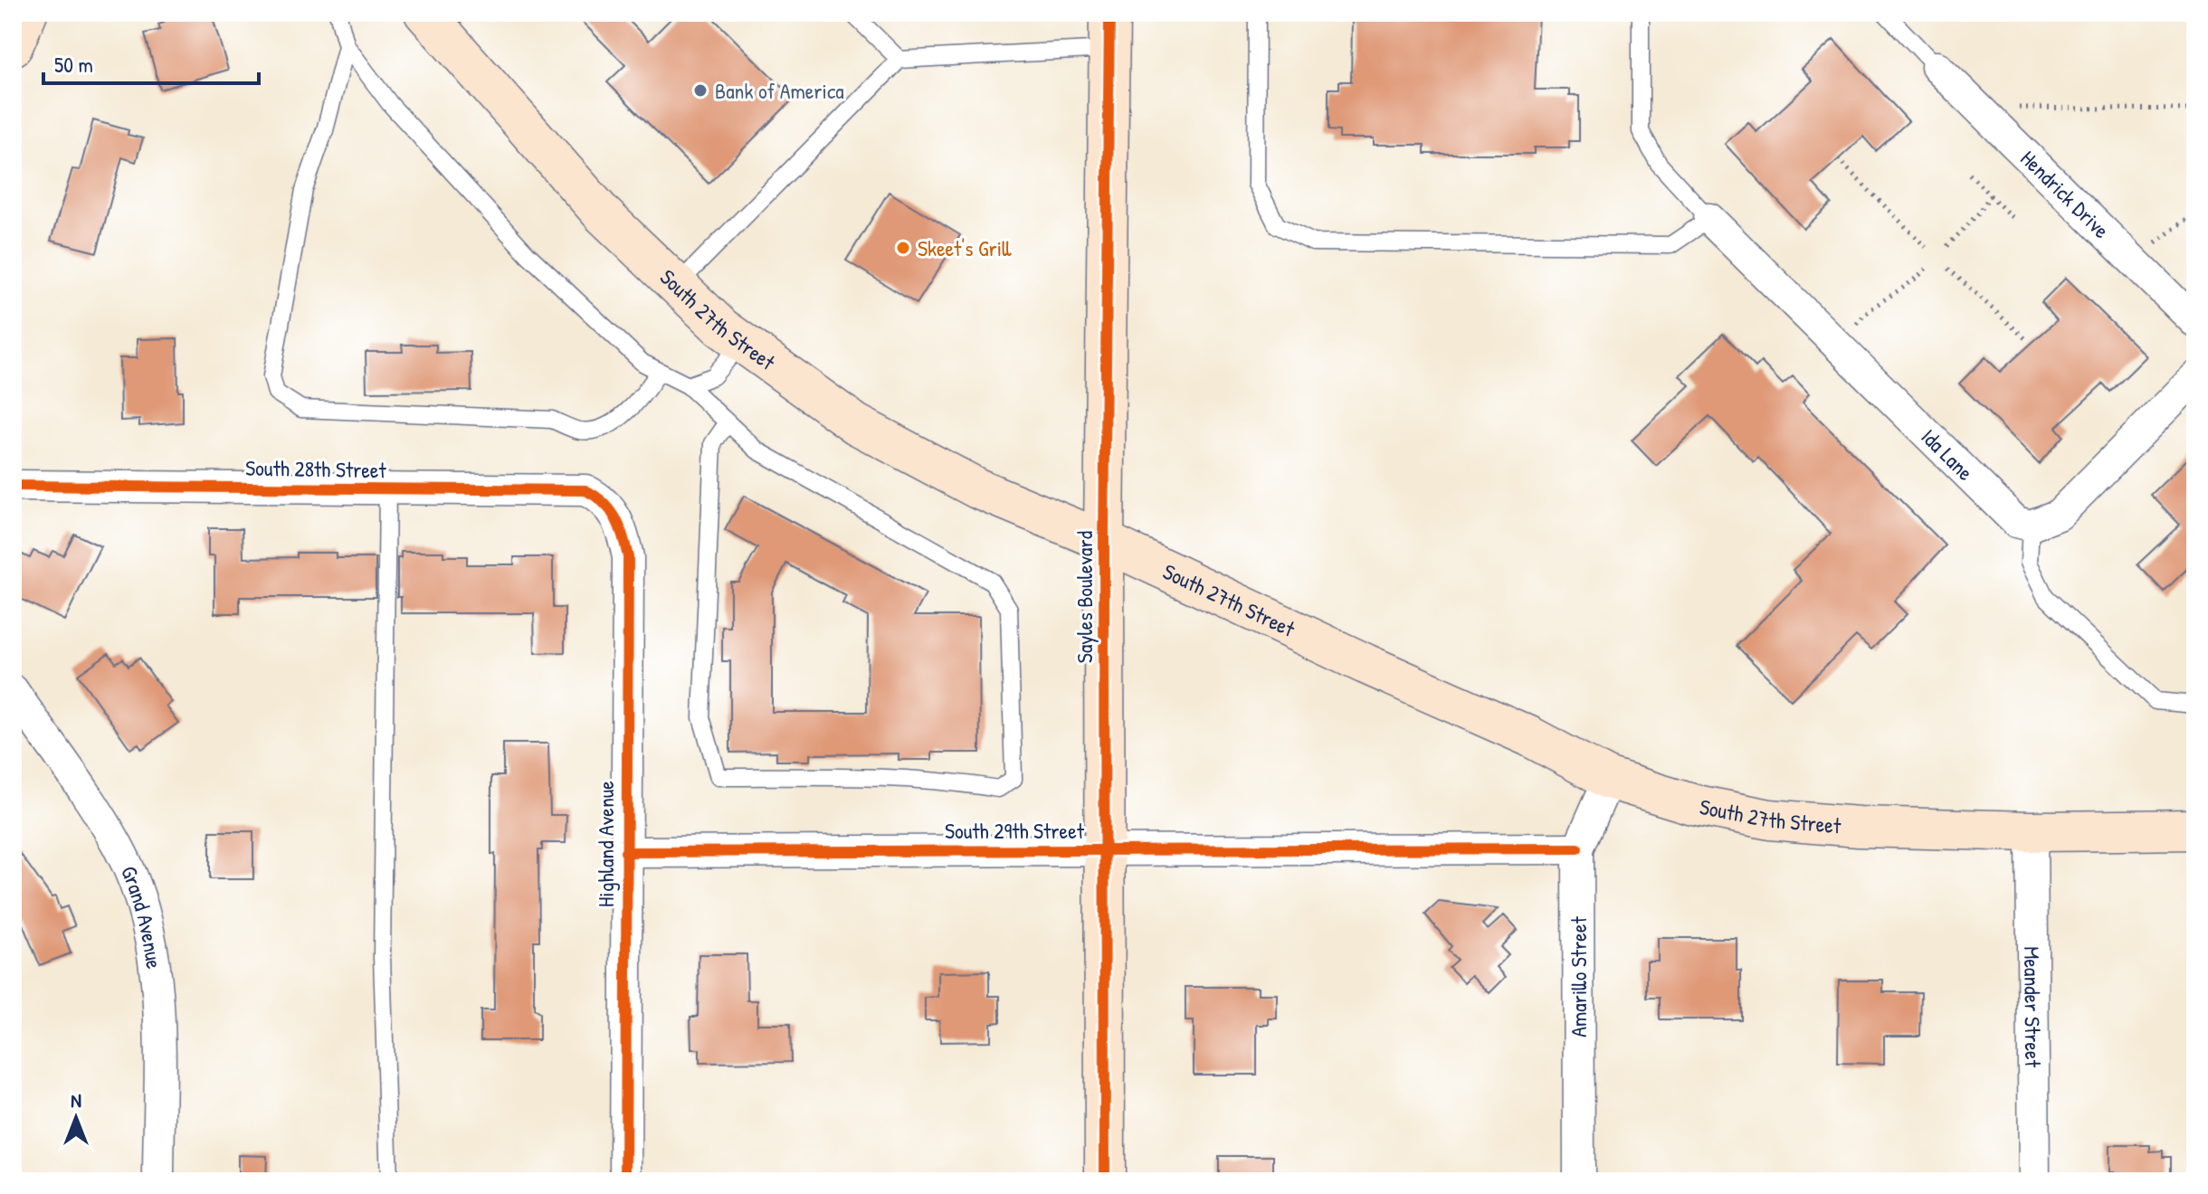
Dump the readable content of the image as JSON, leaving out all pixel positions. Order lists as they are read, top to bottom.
{
  "streets": {
    "main road": ["South 27th Street", "Sayles Boulevard"],
    "street": [
      "Hendrick Drive",
      "Ida Lane",
      "South 28th Street",
      "South 29th Street",
      "Highland Avenue",
      "Grand Avenue",
      "Amarillo Street",
      "Meander Street"
    ]
  },
  "crossings": [
    ["South 27th Street", "Sayles Boulevard"],
    ["South 27th Street", "Amarillo Street"],
    ["South 27th Street", "Meander Street"],
    ["South 28th Street", "Highland Avenue"],
    ["Sayles Boulevard", "South 29th Street"],
    ["South 29th Street", "Highland Avenue"],
    ["South 29th Street", "Amarillo Street"]
  ],
  "places": ["Bank of America", "Skeet's Grill"],
  "scale_bar": "50 m",
  "north": "top"
}
